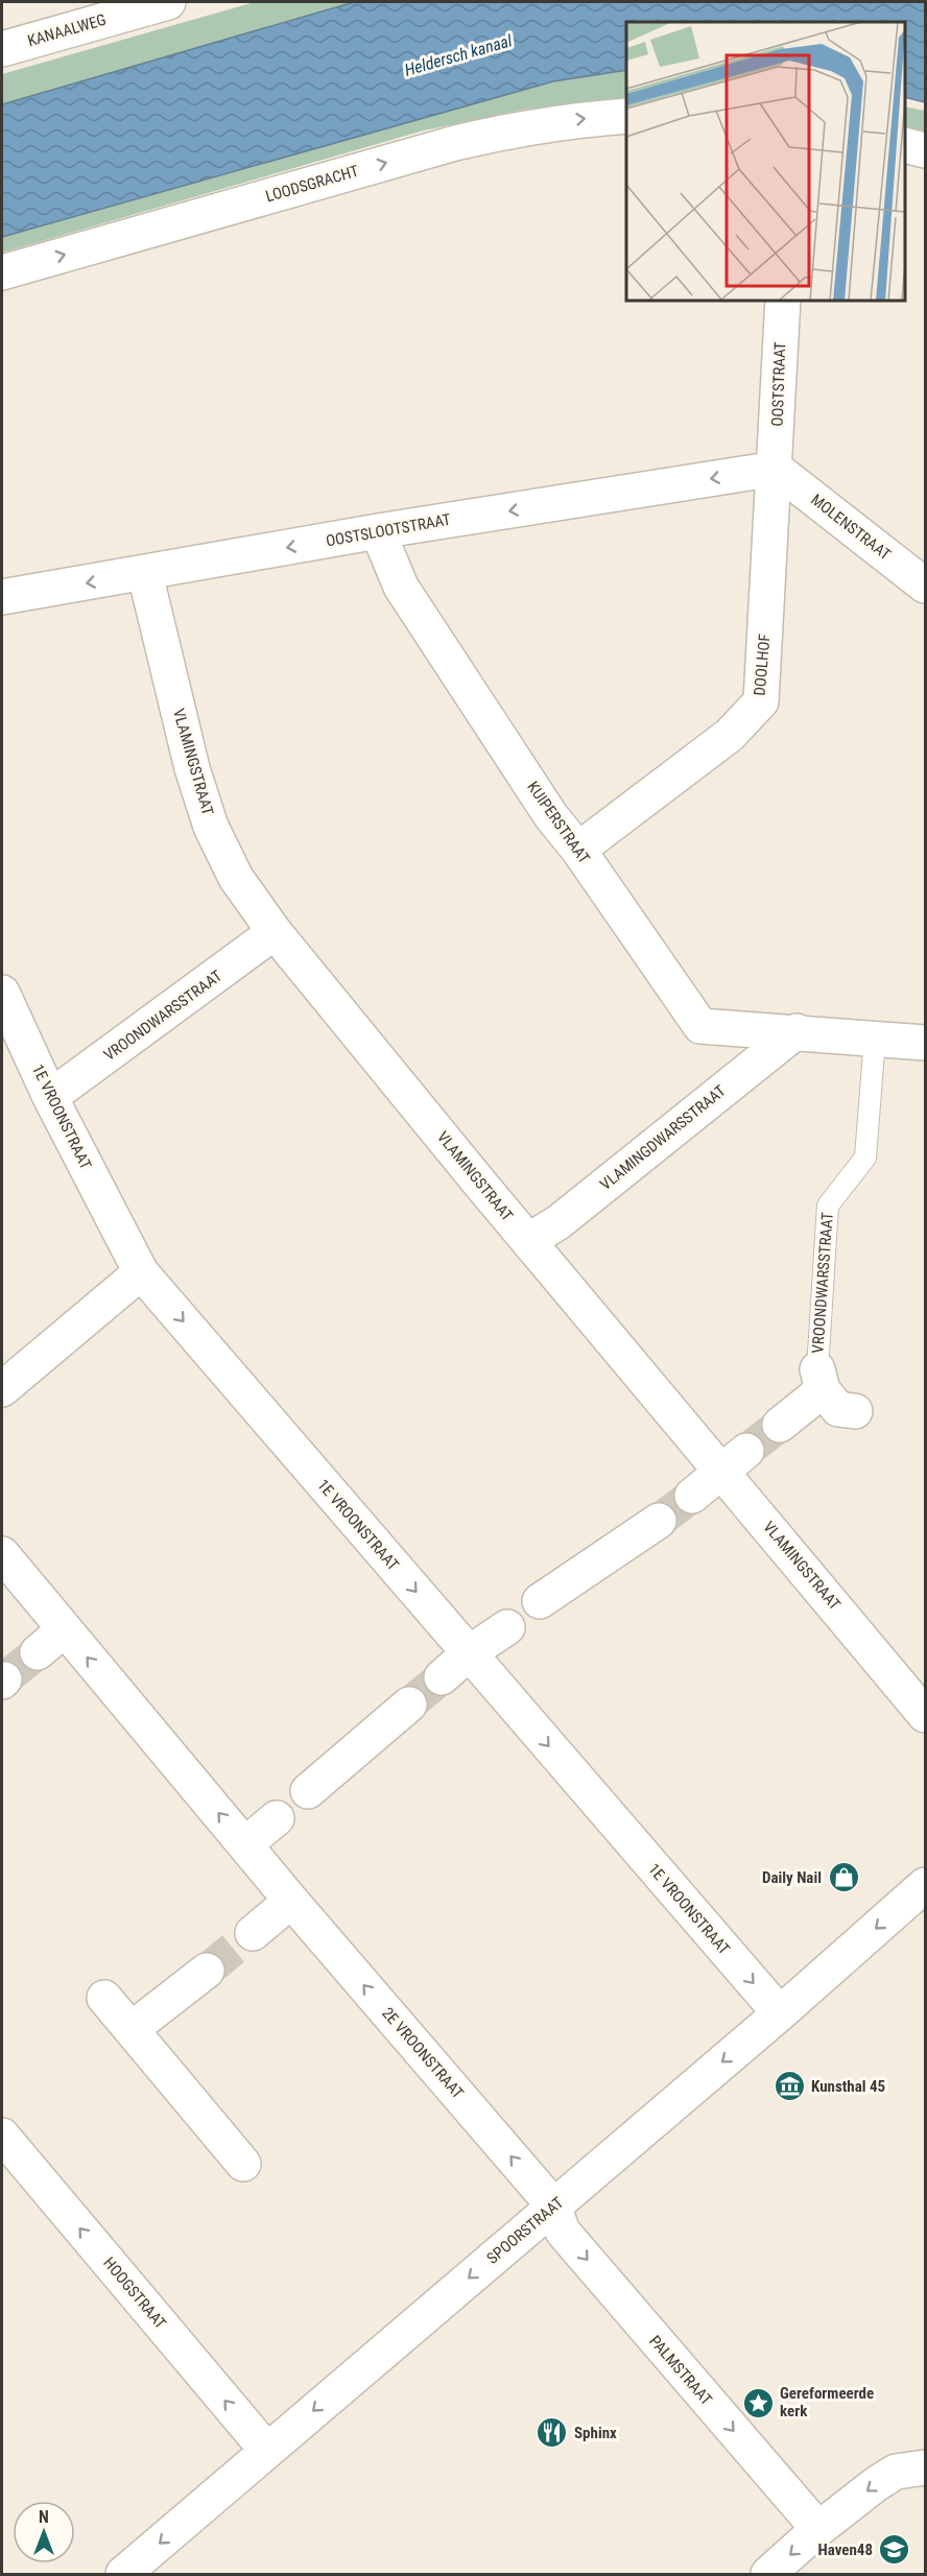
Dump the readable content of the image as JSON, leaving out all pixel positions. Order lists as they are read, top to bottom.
{
  "streets": {
    "street": [
      "KANAALWEG",
      "LOODSGRACHT",
      "OOSTSTRAAT",
      "MOLENSTRAAT",
      "OOSTSLOOTSTRAAT",
      "DOOLHOF",
      "VLAMINGSTRAAT",
      "KUIPERSTRAAT",
      "VROONDWARSSTRAAT",
      "1E VROONSTRAAT",
      "VLAMINGDWARSSTRAAT",
      "2E VROONSTRAAT",
      "SPOORSTRAAT",
      "HOOGSTRAAT",
      "PALMSTRAAT"
    ]
  },
  "crossings": [
    ["OOSTSTRAAT", "MOLENSTRAAT"],
    ["OOSTSTRAAT", "OOSTSLOOTSTRAAT"],
    ["OOSTSTRAAT", "DOOLHOF"],
    ["MOLENSTRAAT", "OOSTSLOOTSTRAAT"],
    ["MOLENSTRAAT", "DOOLHOF"],
    ["OOSTSLOOTSTRAAT", "DOOLHOF"],
    ["OOSTSLOOTSTRAAT", "VLAMINGSTRAAT"],
    ["OOSTSLOOTSTRAAT", "KUIPERSTRAAT"],
    ["DOOLHOF", "KUIPERSTRAAT"],
    ["VLAMINGSTRAAT", "VROONDWARSSTRAAT"],
    ["VLAMINGSTRAAT", "VLAMINGDWARSSTRAAT"],
    ["KUIPERSTRAAT", "VLAMINGDWARSSTRAAT"],
    ["VROONDWARSSTRAAT", "1E VROONSTRAAT"],
    ["1E VROONSTRAAT", "SPOORSTRAAT"],
    ["2E VROONSTRAAT", "SPOORSTRAAT"],
    ["2E VROONSTRAAT", "PALMSTRAAT"],
    ["SPOORSTRAAT", "HOOGSTRAAT"],
    ["SPOORSTRAAT", "PALMSTRAAT"]
  ],
  "one_way": [
    "LOODSGRACHT",
    "OOSTSLOOTSTRAAT",
    "1E VROONSTRAAT",
    "2E VROONSTRAAT",
    "SPOORSTRAAT",
    "PALMSTRAAT"
  ],
  "water": ["Heldersch kanaal"],
  "places": {
    "shop": ["Daily Nail"],
    "museum": ["Kunsthal 45"],
    "place": ["Gereformeerde kerk"],
    "restaurant": ["Sphinx"],
    "school or university": ["Haven48"]
  },
  "north": "top"
}
